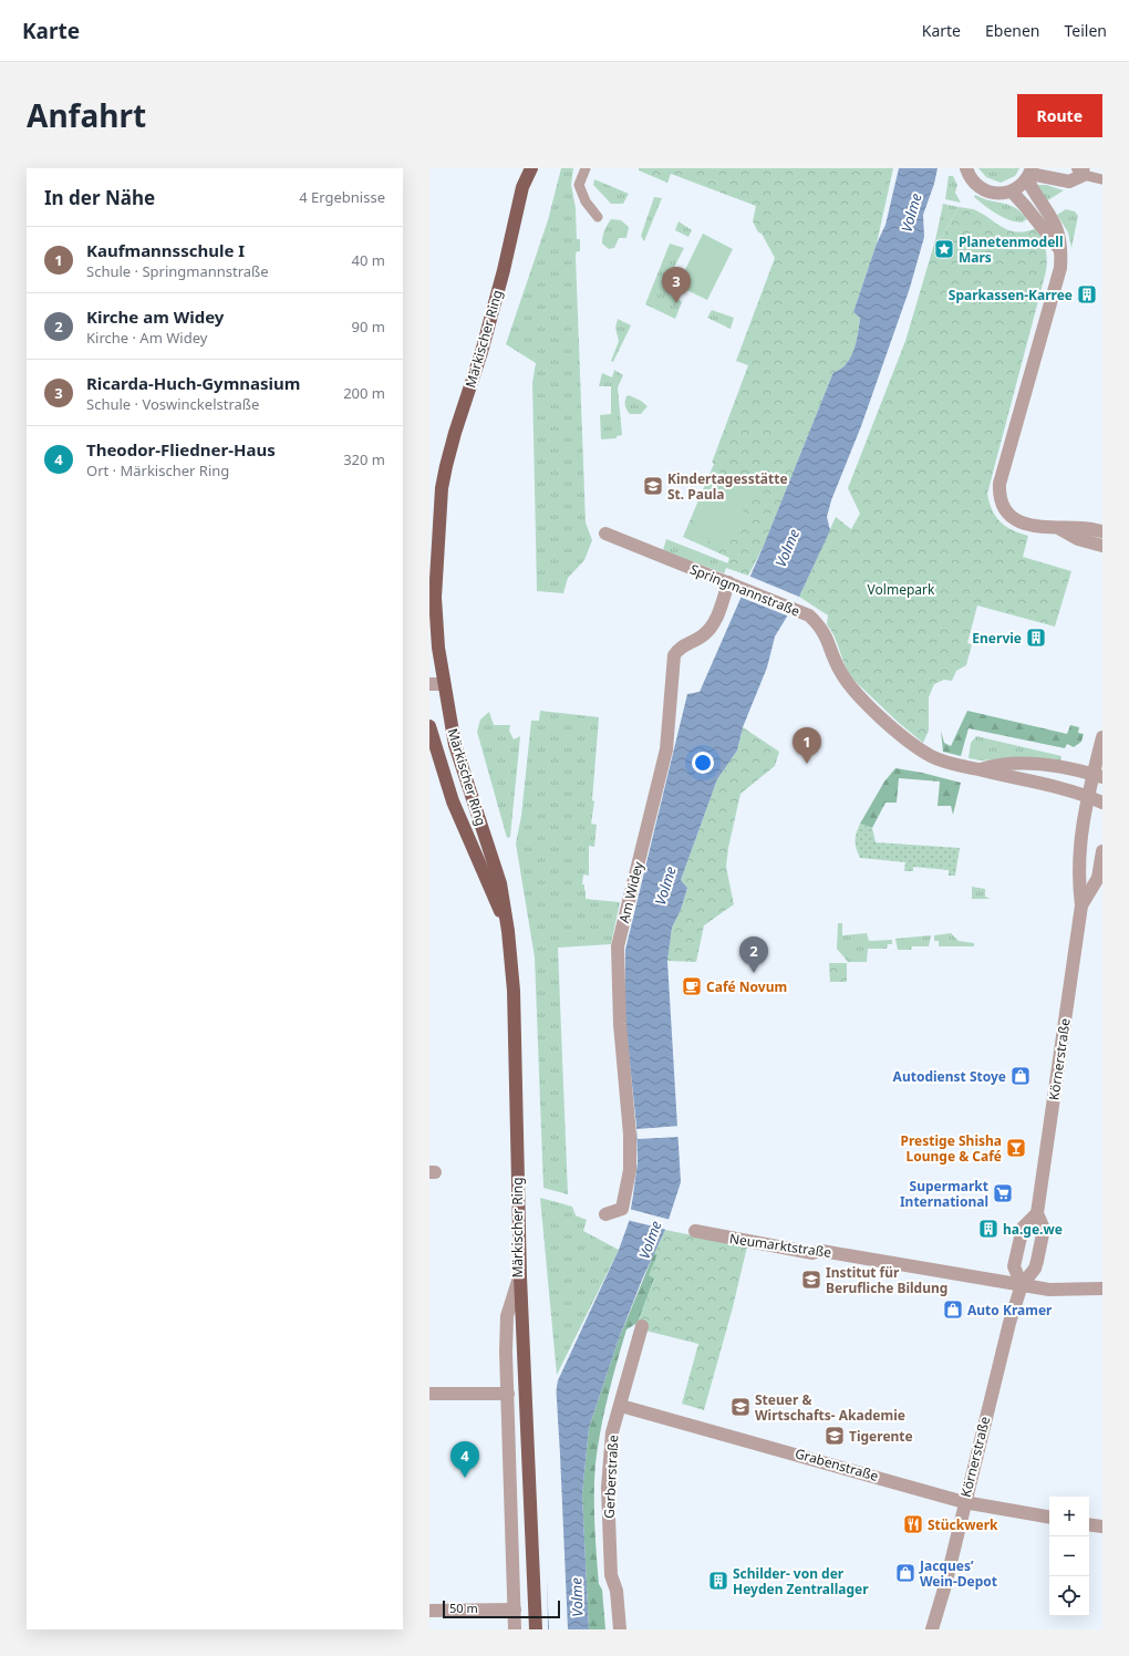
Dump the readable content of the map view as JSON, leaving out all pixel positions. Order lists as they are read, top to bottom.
{
  "streets": {
    "main road": ["Märkischer Ring"],
    "street": [
      "Springmannstraße",
      "Am Widey",
      "Körnerstraße",
      "Neumarktstraße",
      "Grabenstraße",
      "Gerberstraße"
    ]
  },
  "crossings": [
    ["Springmannstraße", "Am Widey"],
    ["Springmannstraße", "Körnerstraße"],
    ["Körnerstraße", "Neumarktstraße"],
    ["Körnerstraße", "Grabenstraße"],
    ["Grabenstraße", "Gerberstraße"]
  ],
  "water": ["Volme"],
  "parks": ["Volmepark"],
  "places": {
    "place": ["Planetenmodell Mars"],
    "building": [
      "Sparkassen-Karree",
      "Enervie",
      "ha.ge.we",
      "Schilder- von der Heyden Zentrallager"
    ],
    "school or university": [
      "Kindertagesstätte St. Paula",
      "Institut für Berufliche Bildung",
      "Steuer & Wirtschafts- Akademie",
      "Tigerente"
    ],
    "cafe": ["Café Novum"],
    "shop": ["Autodienst Stoye", "Auto Kramer", "Jacques’ Wein-Depot"],
    "bar": ["Prestige Shisha Lounge & Café"],
    "supermarket": ["Supermarkt International"],
    "restaurant": ["Stückwerk"]
  },
  "scale_bar": "50 m",
  "page": {
    "header": "Karte",
    "nav": ["Karte", "Ebenen", "Teilen"],
    "title": "Anfahrt",
    "buttons": "Route",
    "heading": ["In der Nähe", "4 Ergebnisse"],
    "list": [
      {
        "mark": "1",
        "name": "Kaufmannsschule I",
        "note": "Schule · Springmannstraße",
        "value": "40 m"
      },
      {
        "mark": "2",
        "name": "Kirche am Widey",
        "note": "Kirche · Am Widey",
        "value": "90 m"
      },
      {
        "mark": "3",
        "name": "Ricarda-Huch-Gymnasium",
        "note": "Schule · Voswinckelstraße",
        "value": "200 m"
      },
      {
        "mark": "4",
        "name": "Theodor-Fliedner-Haus",
        "note": "Ort · Märkischer Ring",
        "value": "320 m"
      }
    ],
    "pins": [
      "3",
      "1",
      "2",
      "4"
    ],
    "map_buttons": ["+", "−"],
    "scale": "50 m"
  }
}
